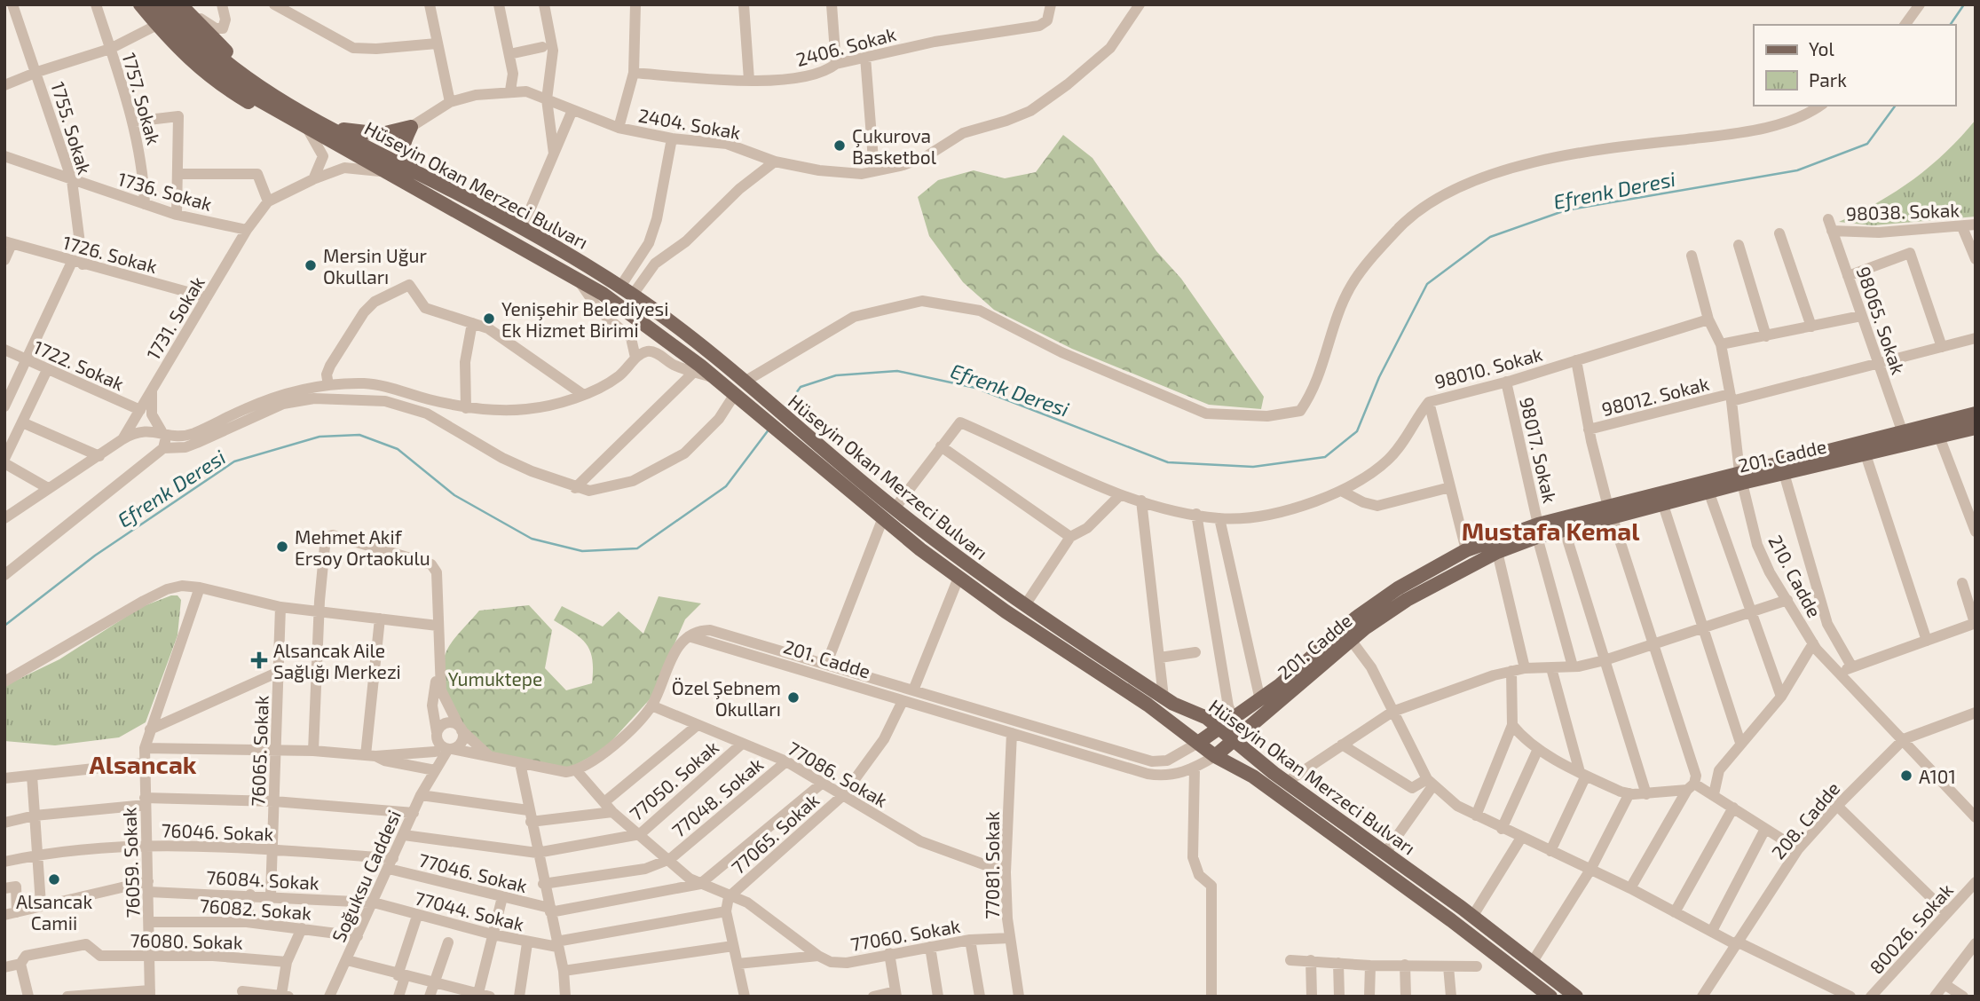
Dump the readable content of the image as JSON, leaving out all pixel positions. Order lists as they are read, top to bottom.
{
  "streets": {
    "main road": ["Hüseyin Okan Merzeci Bulvarı", "201. Cadde"],
    "street": [
      "2406. Sokak",
      "1757. Sokak",
      "2404. Sokak",
      "1755. Sokak",
      "1736. Sokak",
      "98038. Sokak",
      "1726. Sokak",
      "1731. Sokak",
      "98065. Sokak",
      "1722. Sokak",
      "98010. Sokak",
      "98012. Sokak",
      "98017. Sokak",
      "210. Cadde",
      "76065. Sokak",
      "77086. Sokak",
      "77050. Sokak",
      "77048. Sokak",
      "208. Cadde",
      "76046. Sokak",
      "77065. Sokak",
      "76059. Sokak",
      "77081. Sokak",
      "77046. Sokak",
      "Soğuksu Caddesi",
      "76084. Sokak",
      "76082. Sokak",
      "77044. Sokak",
      "80026. Sokak",
      "77060. Sokak",
      "76080. Sokak"
    ]
  },
  "crossings": [
    ["1757. Sokak", "1736. Sokak"],
    ["1755. Sokak", "1736. Sokak"],
    ["1755. Sokak", "1726. Sokak"],
    ["Hüseyin Okan Merzeci Bulvarı", "1731. Sokak"],
    ["Hüseyin Okan Merzeci Bulvarı", "201. Cadde"],
    ["1736. Sokak", "1731. Sokak"],
    ["98038. Sokak", "98065. Sokak"],
    ["1726. Sokak", "1731. Sokak"],
    ["1731. Sokak", "1722. Sokak"],
    ["98065. Sokak", "98012. Sokak"],
    ["98065. Sokak", "201. Cadde"],
    ["98010. Sokak", "98012. Sokak"],
    ["98010. Sokak", "98017. Sokak"],
    ["98010. Sokak", "210. Cadde"],
    ["98012. Sokak", "201. Cadde"],
    ["98012. Sokak", "210. Cadde"],
    ["98017. Sokak", "201. Cadde"],
    ["201. Cadde", "210. Cadde"],
    ["201. Cadde", "77065. Sokak"],
    ["201. Cadde", "77081. Sokak"],
    ["210. Cadde", "208. Cadde"],
    ["76065. Sokak", "76046. Sokak"],
    ["76065. Sokak", "76084. Sokak"],
    ["77086. Sokak", "77050. Sokak"],
    ["77086. Sokak", "77048. Sokak"],
    ["77086. Sokak", "77065. Sokak"],
    ["77086. Sokak", "77081. Sokak"],
    ["77050. Sokak", "Soğuksu Caddesi"],
    ["77050. Sokak", "77060. Sokak"],
    ["77048. Sokak", "77060. Sokak"],
    ["76046. Sokak", "76059. Sokak"],
    ["76046. Sokak", "Soğuksu Caddesi"],
    ["77065. Sokak", "77060. Sokak"],
    ["76059. Sokak", "76084. Sokak"],
    ["76059. Sokak", "76082. Sokak"],
    ["76059. Sokak", "76080. Sokak"],
    ["77081. Sokak", "77060. Sokak"],
    ["77046. Sokak", "Soğuksu Caddesi"],
    ["Soğuksu Caddesi", "76084. Sokak"],
    ["Soğuksu Caddesi", "76082. Sokak"],
    ["Soğuksu Caddesi", "77044. Sokak"],
    ["76084. Sokak", "77044. Sokak"]
  ],
  "districts": ["Mustafa Kemal", "Alsancak"],
  "water": ["Efrenk Deresi"],
  "parks": ["Yumuktepe"],
  "places": {
    "other": [
      "Çukurova Basketbol",
      "Mersin Uğur Okulları",
      "Yenişehir Belediyesi Ek Hizmet Birimi",
      "Mehmet Akif Ersoy Ortaokulu",
      "Özel Şebnem Okulları",
      "A101",
      "Alsancak Camii"
    ],
    "health": ["Alsancak Aile Sağlığı Merkezi"]
  },
  "legend": ["Yol", "Park"]
}
